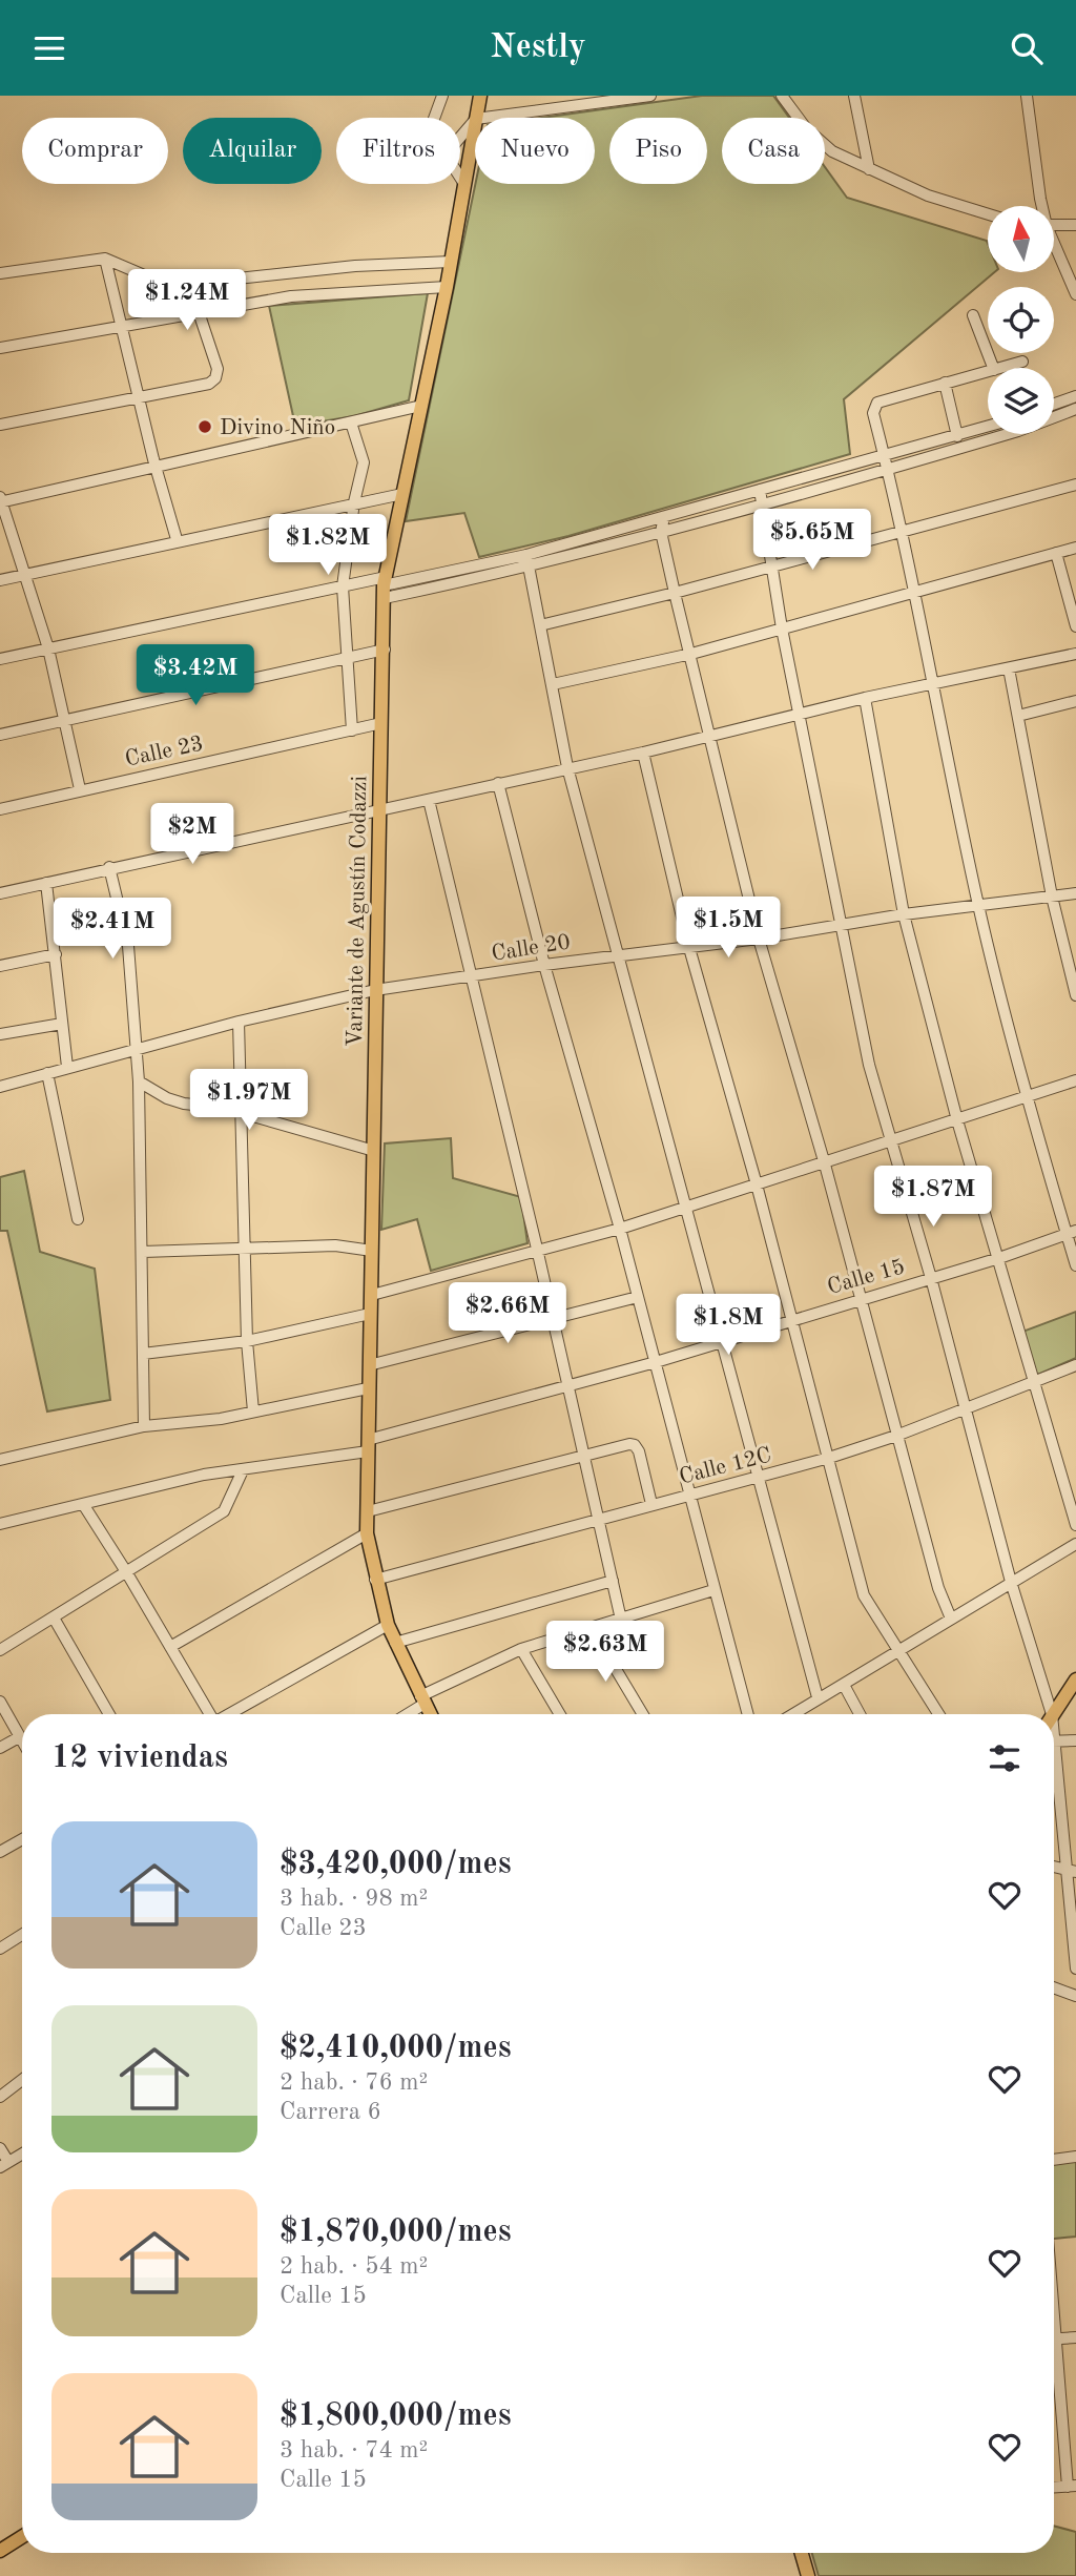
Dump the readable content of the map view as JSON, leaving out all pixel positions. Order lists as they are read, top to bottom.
{
  "streets": {
    "main road": ["Variante de Agustín Codazzi"],
    "street": [
      "Calle 23",
      "Calle 20",
      "Calle 15",
      "Calle 12C"
    ]
  },
  "crossings": [
    ["Calle 23", "Variante de Agustín Codazzi"],
    ["Variante de Agustín Codazzi", "Calle 20"],
    ["Variante de Agustín Codazzi", "Calle 15"],
    ["Variante de Agustín Codazzi", "Calle 12C"]
  ],
  "places": ["Divino Niño"],
  "north": "top",
  "page": {
    "header": "Nestly",
    "chip": [
      "Comprar",
      "Alquilar",
      "Filtros",
      "Nuevo",
      "Piso",
      "Casa"
    ],
    "price": [
      "$1.24M",
      "$5.65M",
      "$1.82M",
      "$3.42M",
      "$2M",
      "$1.5M",
      "$2.41M",
      "$1.97M",
      "$1.87M",
      "$2.66M",
      "$1.8M",
      "$2.63M"
    ],
    "heading": "12 viviendas",
    "list": [
      {
        "name": "$3,420,000/mes",
        "note": "3 hab. · 98 m² · Calle 23"
      },
      {
        "name": "$2,410,000/mes",
        "note": "2 hab. · 76 m² · Carrera 6"
      },
      {
        "name": "$1,870,000/mes",
        "note": "2 hab. · 54 m² · Calle 15"
      },
      {
        "name": "$1,800,000/mes",
        "note": "3 hab. · 74 m² · Calle 15"
      }
    ]
  }
}
